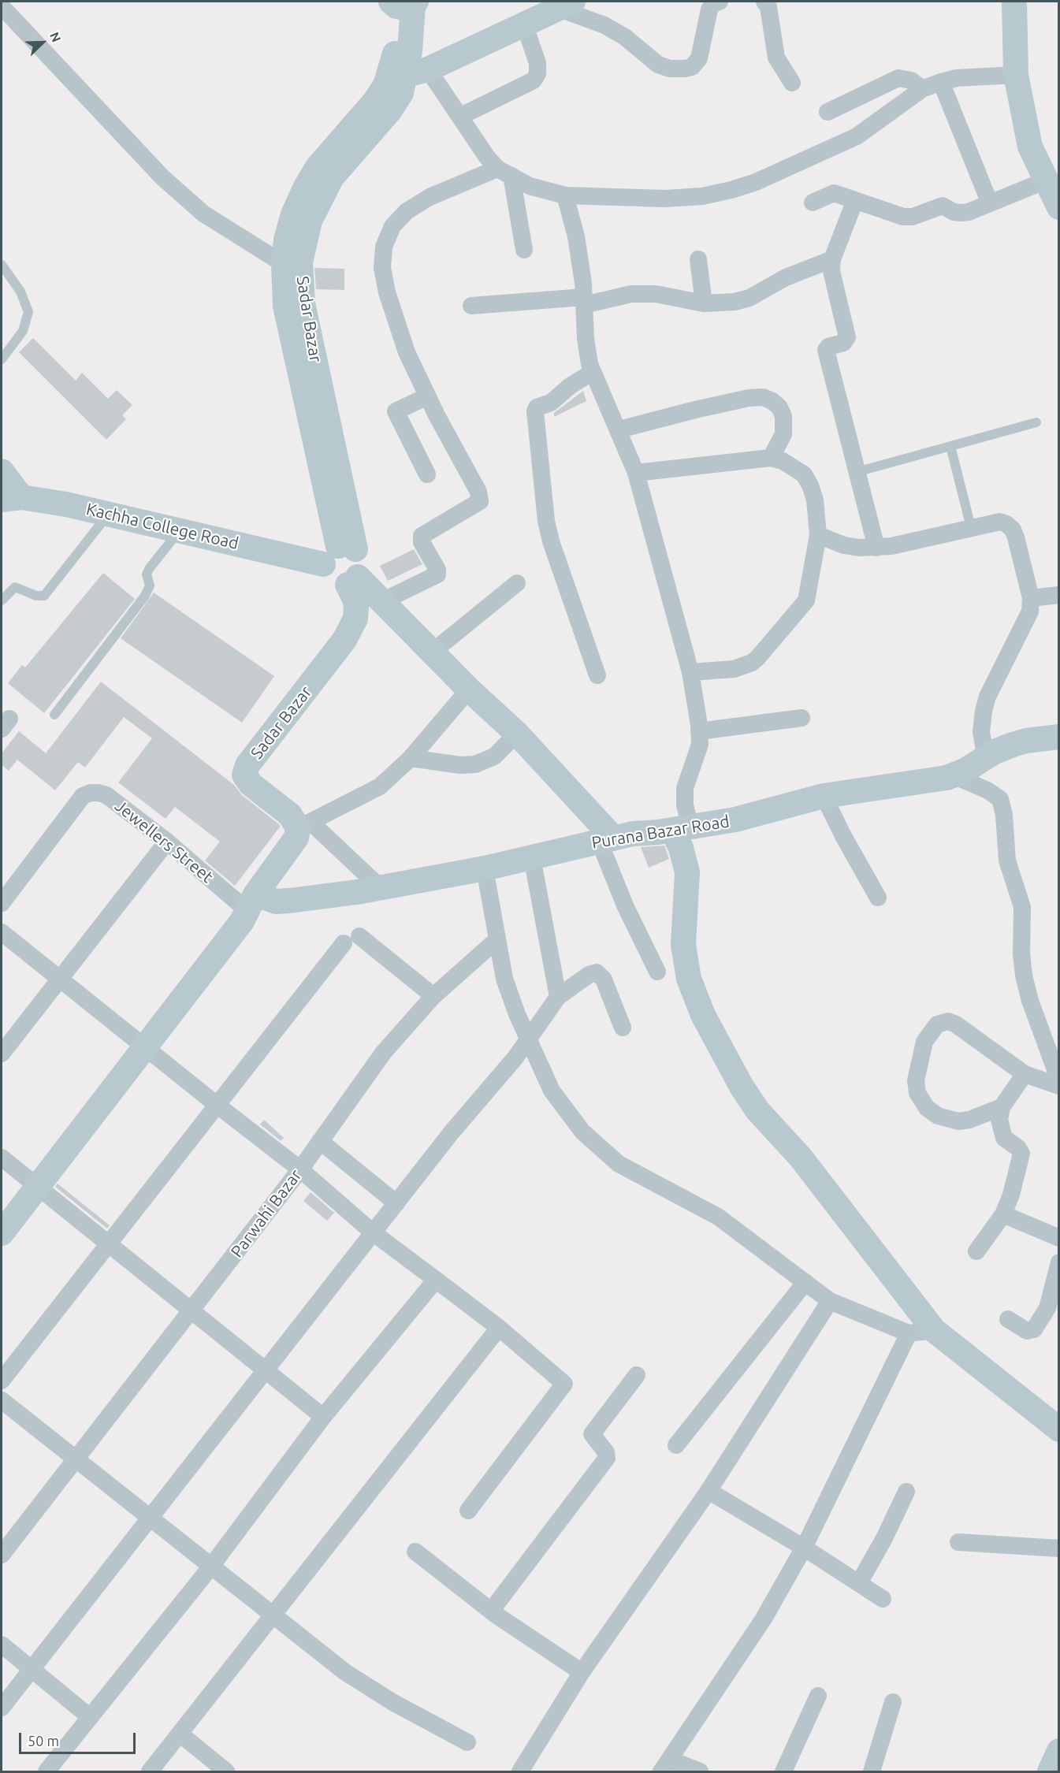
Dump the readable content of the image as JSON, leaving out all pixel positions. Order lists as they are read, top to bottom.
{
  "streets": {
    "street": [
      "Sadar Bazar",
      "Kachha College Road",
      "Purana Bazar Road",
      "Jewellers Street",
      "Parwahi Bazar"
    ]
  },
  "crossings": [
    ["Sadar Bazar", "Kachha College Road"],
    ["Purana Bazar Road", "Jewellers Street"]
  ],
  "scale_bar": "50 m",
  "north": "top right"
}
